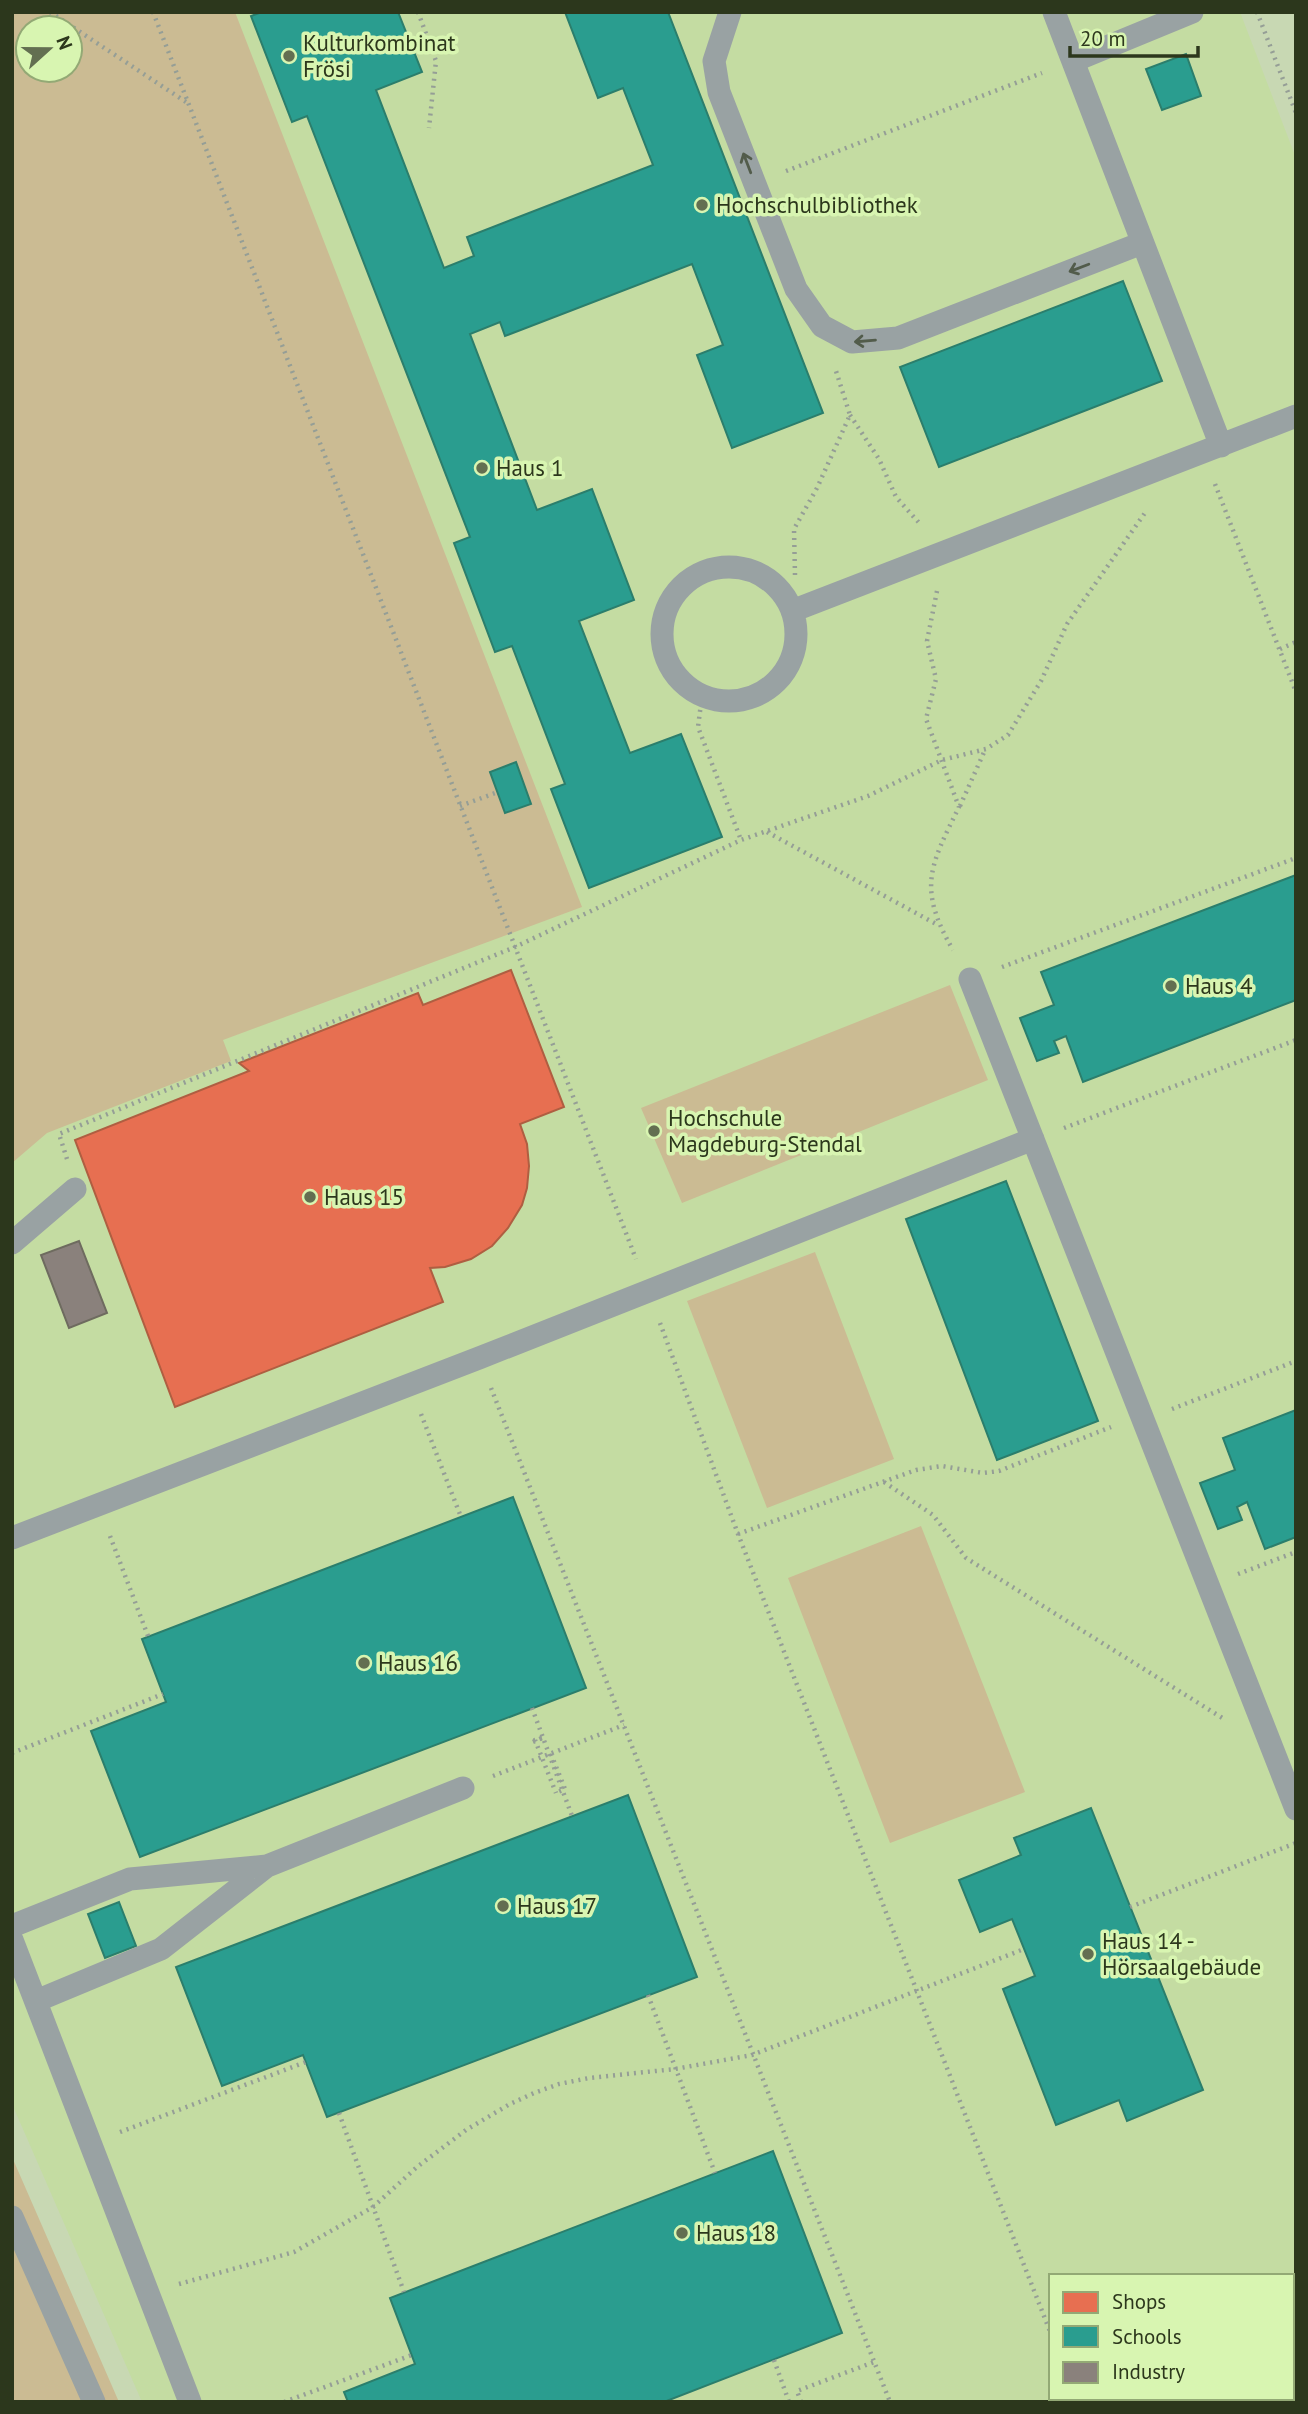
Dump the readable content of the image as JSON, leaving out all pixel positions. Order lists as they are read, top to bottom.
{
  "places": [
    "Kulturkombinat Frösi",
    "Hochschulbibliothek",
    "Haus 1",
    "Haus 4",
    "Hochschule Magdeburg-Stendal",
    "Haus 15",
    "Haus 16",
    "Haus 17",
    "Haus 14 - Hörsaalgebäude",
    "Haus 18"
  ],
  "legend": ["Shops", "Schools", "Industry"],
  "scale_bar": "20 m",
  "north": "right"
}
